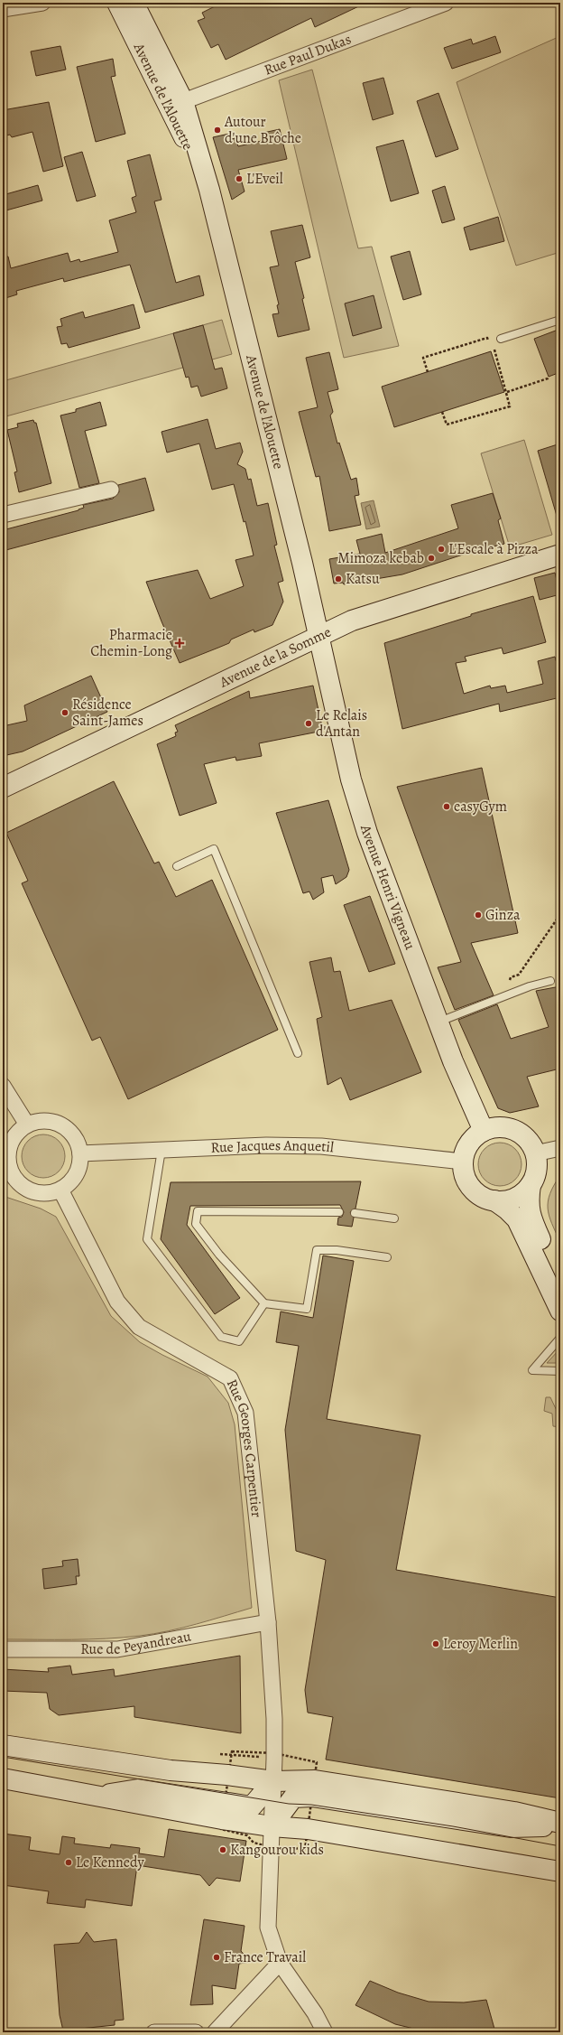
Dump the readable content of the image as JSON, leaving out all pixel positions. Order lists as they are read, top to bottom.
{
  "streets": {
    "main road": ["Avenue de l'Alouette", "Avenue de la Somme", "Avenue Henri Vigneau"],
    "street": [
      "Rue Paul Dukas",
      "Rue Jacques Anquetil",
      "Rue Georges Carpentier",
      "Rue de Peyandreau"
    ]
  },
  "crossings": [
    ["Rue Paul Dukas", "Avenue de l'Alouette"],
    ["Avenue de l'Alouette", "Avenue de la Somme"],
    ["Avenue de l'Alouette", "Avenue Henri Vigneau"],
    ["Avenue de la Somme", "Avenue Henri Vigneau"],
    ["Avenue Henri Vigneau", "Rue Jacques Anquetil"],
    ["Rue Jacques Anquetil", "Rue Georges Carpentier"],
    ["Rue Georges Carpentier", "Rue de Peyandreau"]
  ],
  "places": {
    "other": [
      "Autour d'une Brôche",
      "L'Eveil",
      "L'Escale à Pizza",
      "Mimoza kebab",
      "Katsu",
      "Résidence Saint-James",
      "Le Relais d'Antan",
      "easyGym",
      "Ginza",
      "Leroy Merlin",
      "Kangourou kids",
      "Le Kennedy",
      "France Travail"
    ],
    "health": ["Pharmacie Chemin-Long"]
  }
}
